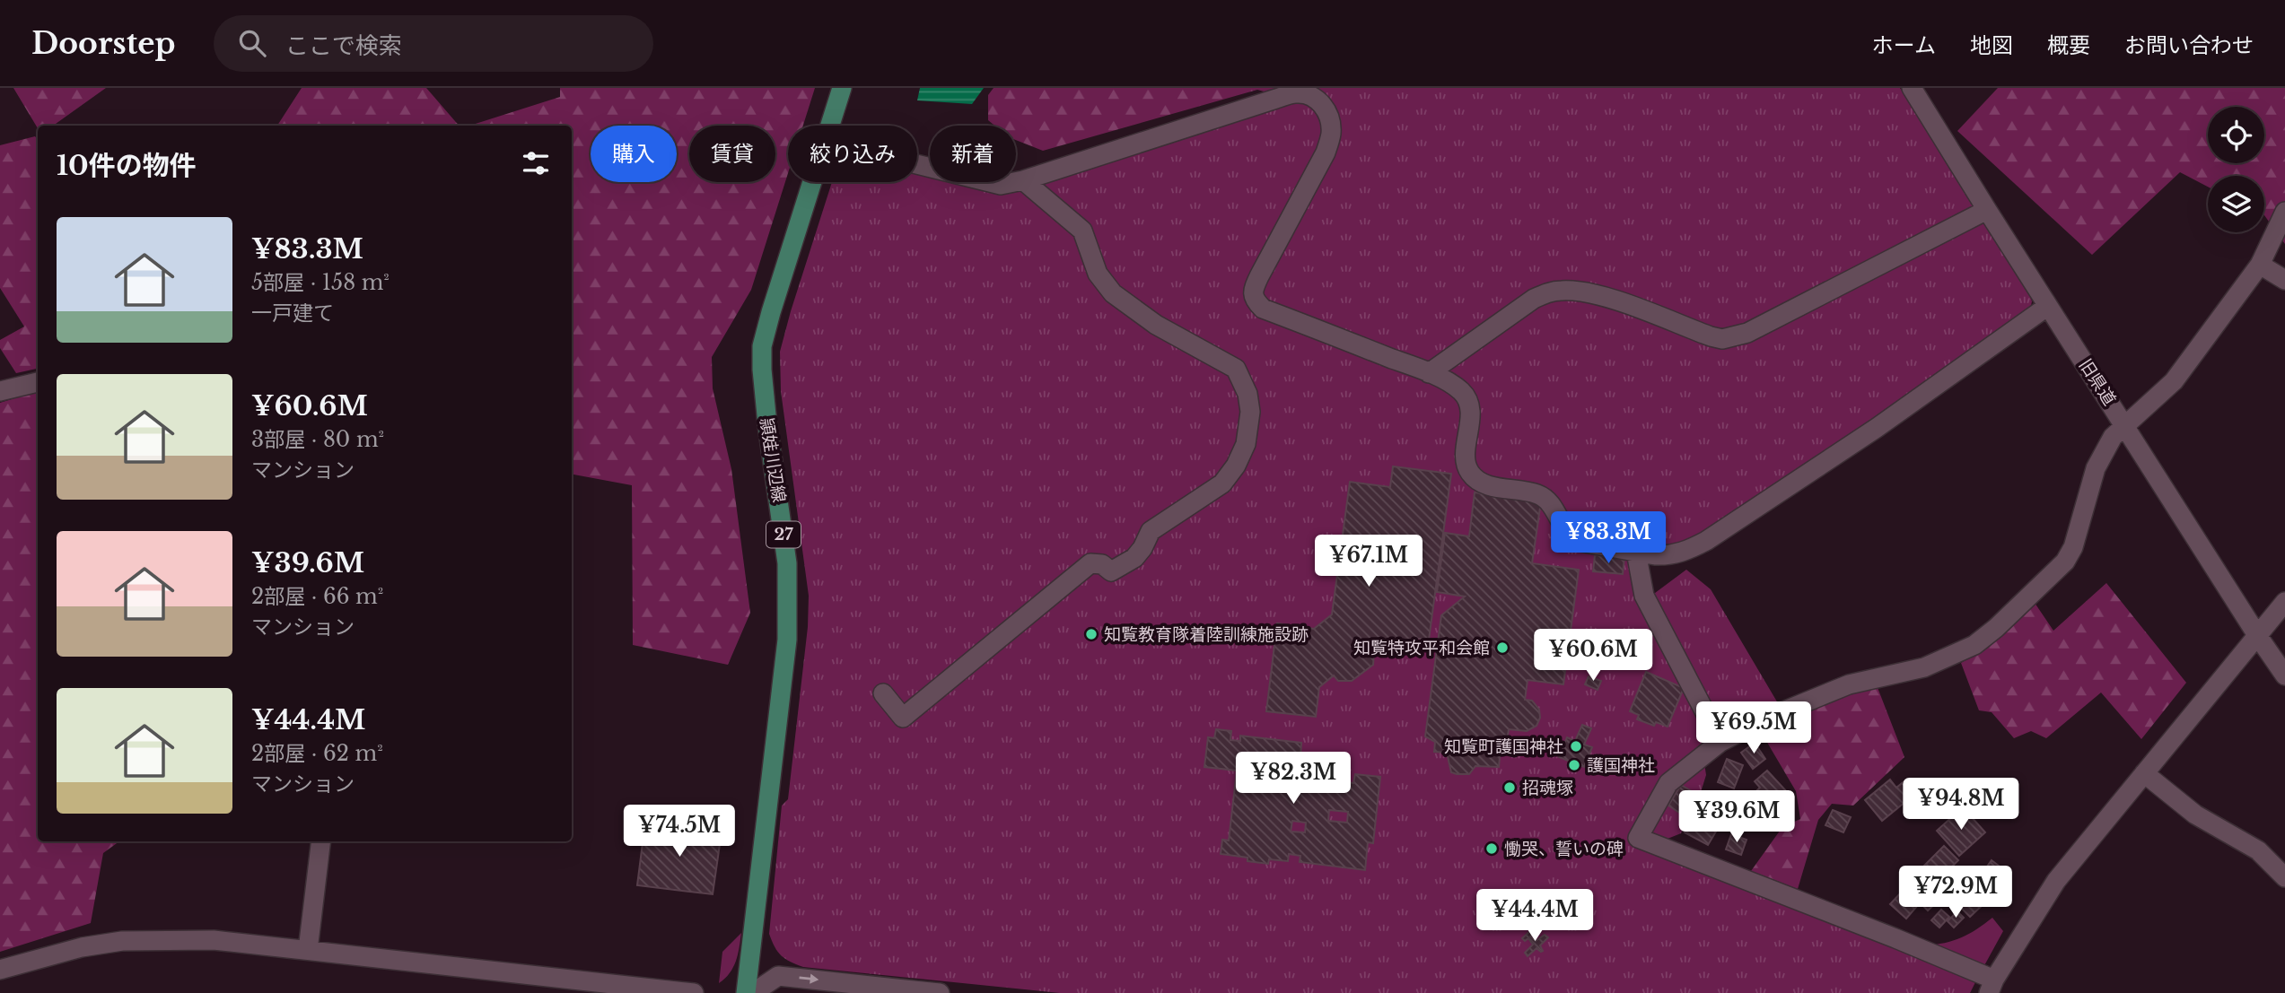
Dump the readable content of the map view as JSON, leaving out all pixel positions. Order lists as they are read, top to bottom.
{
  "streets": {
    "main road": ["頴娃川辺線", "27"],
    "street": ["旧県道"]
  },
  "places": [
    "知覧教育隊着陸訓練施設跡",
    "知覧特攻平和会館",
    "知覧町護国神社",
    "護国神社",
    "招魂塚",
    "慟哭、誓いの碑"
  ],
  "page": {
    "header": "Doorstep",
    "search": "ここで検索",
    "nav": [
      "ホーム",
      "地図",
      "概要",
      "お問い合わせ"
    ],
    "chip": [
      "購入",
      "賃貸",
      "絞り込み",
      "新着"
    ],
    "heading": "10件の物件",
    "list": [
      {
        "name": "¥83.3M",
        "note": "5部屋 · 158 m² · 一戸建て"
      },
      {
        "name": "¥60.6M",
        "note": "3部屋 · 80 m² · マンション"
      },
      {
        "name": "¥39.6M",
        "note": "2部屋 · 66 m² · マンション"
      },
      {
        "name": "¥44.4M",
        "note": "2部屋 · 62 m² · マンション"
      }
    ],
    "price": [
      "¥83.3M",
      "¥67.1M",
      "¥60.6M",
      "¥69.5M",
      "¥82.3M",
      "¥94.8M",
      "¥39.6M",
      "¥74.5M",
      "¥72.9M",
      "¥44.4M"
    ]
  }
}
